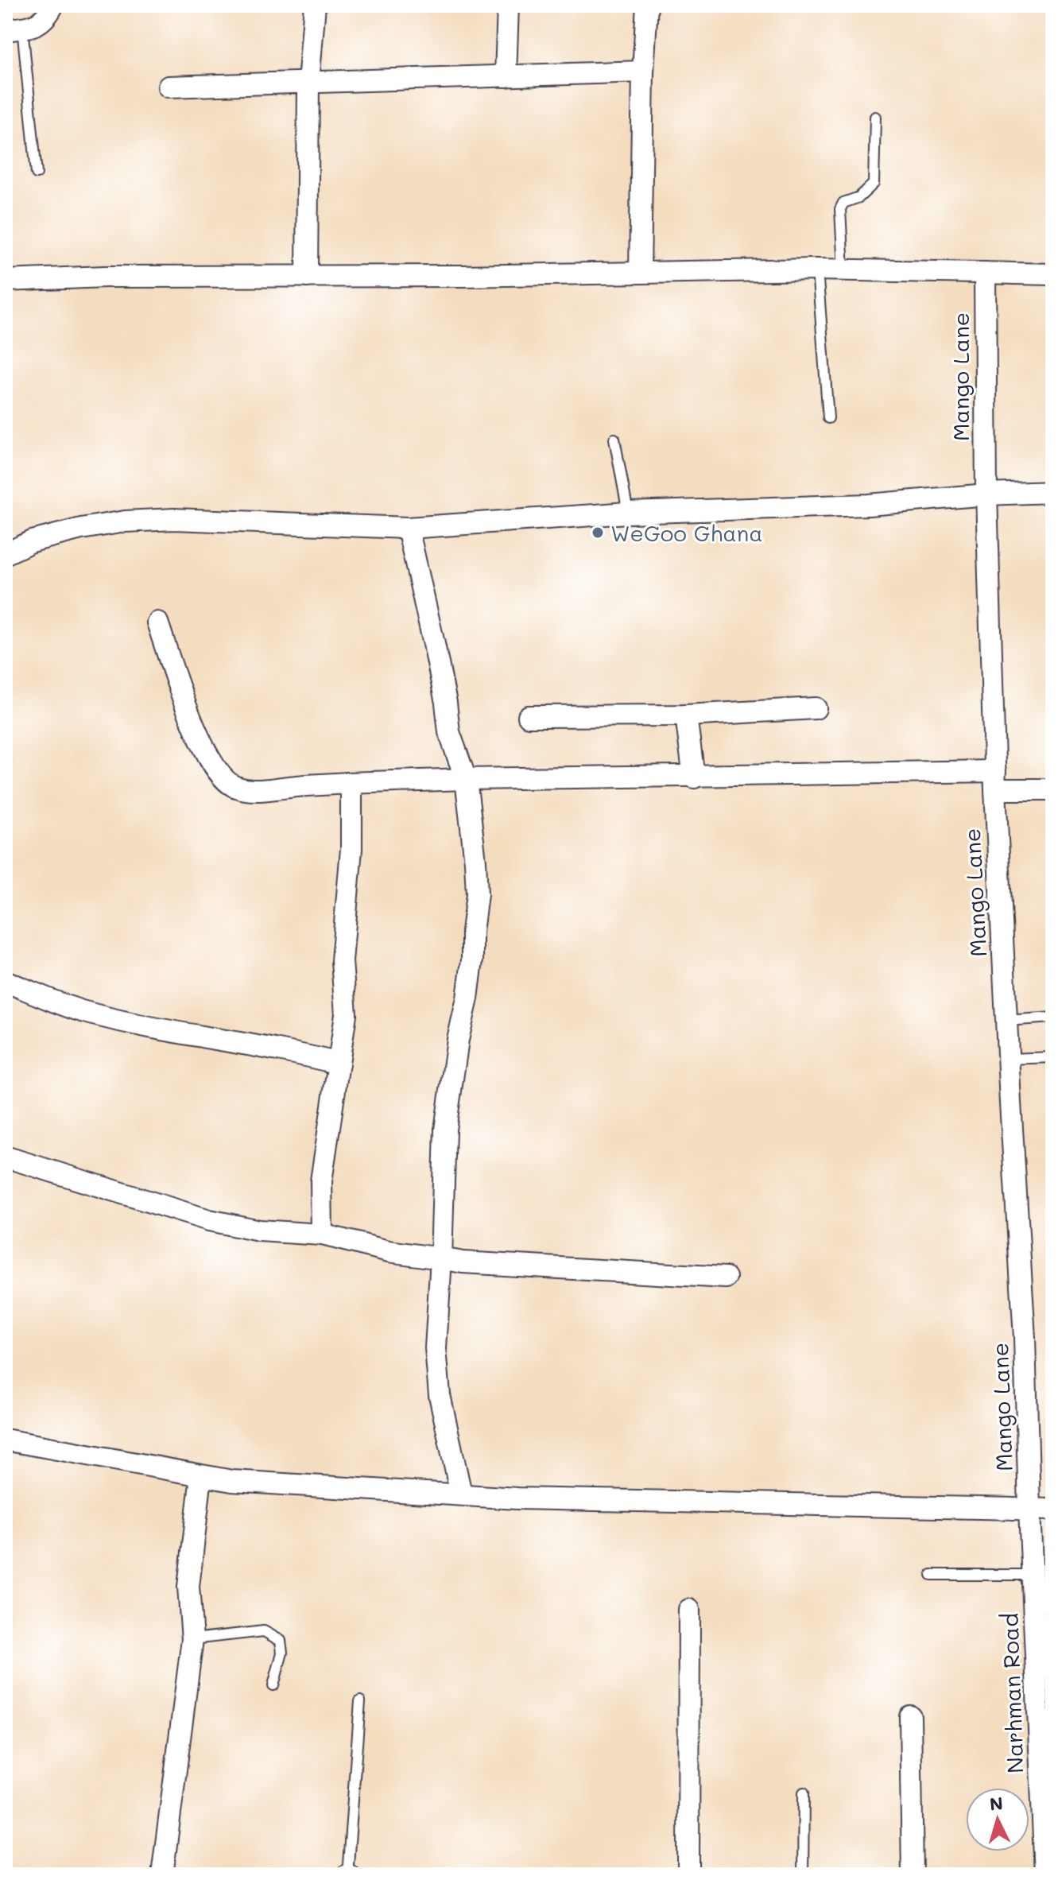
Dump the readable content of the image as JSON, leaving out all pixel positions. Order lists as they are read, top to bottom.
{
  "streets": {
    "street": ["Mango Lane", "Narhman Road"]
  },
  "crossings": [
    ["Mango Lane", "Narhman Road"]
  ],
  "places": ["WeGoo Ghana"],
  "north": "top"
}
